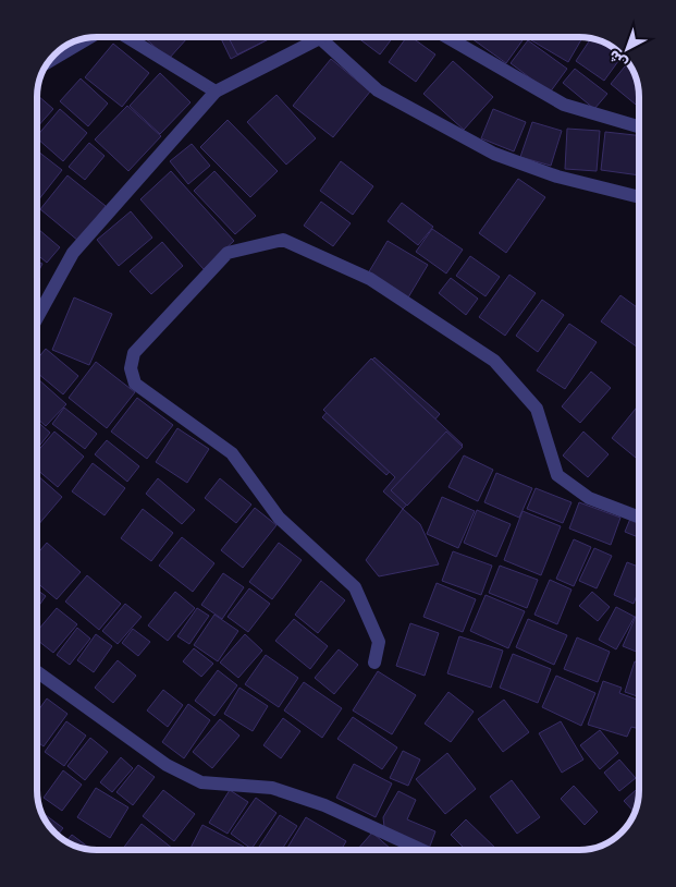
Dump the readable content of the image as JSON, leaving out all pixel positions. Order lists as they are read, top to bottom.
{
  "north": "bottom left"
}
